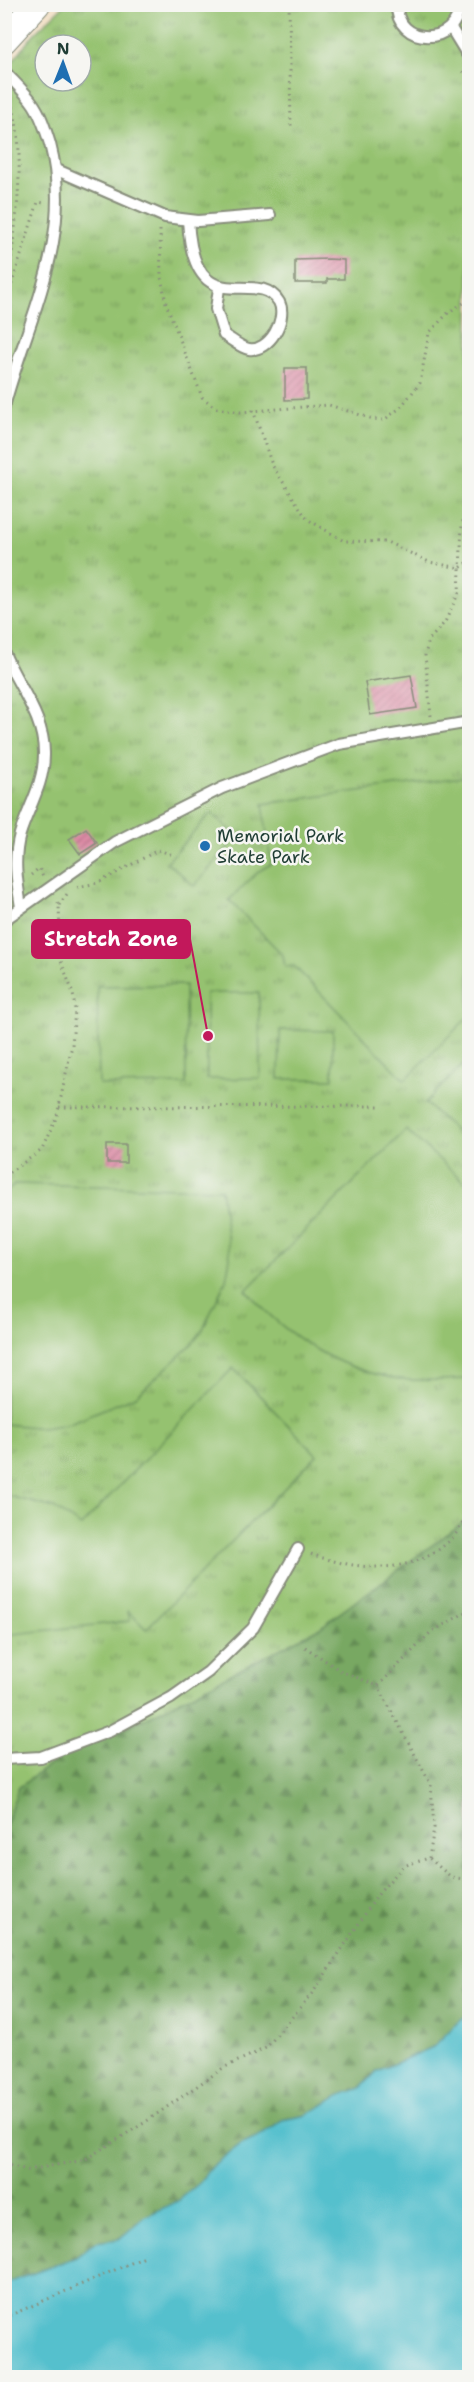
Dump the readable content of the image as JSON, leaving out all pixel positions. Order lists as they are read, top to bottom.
{
  "places": ["Memorial Park Skate Park", "Stretch Zone"],
  "north": "top"
}
